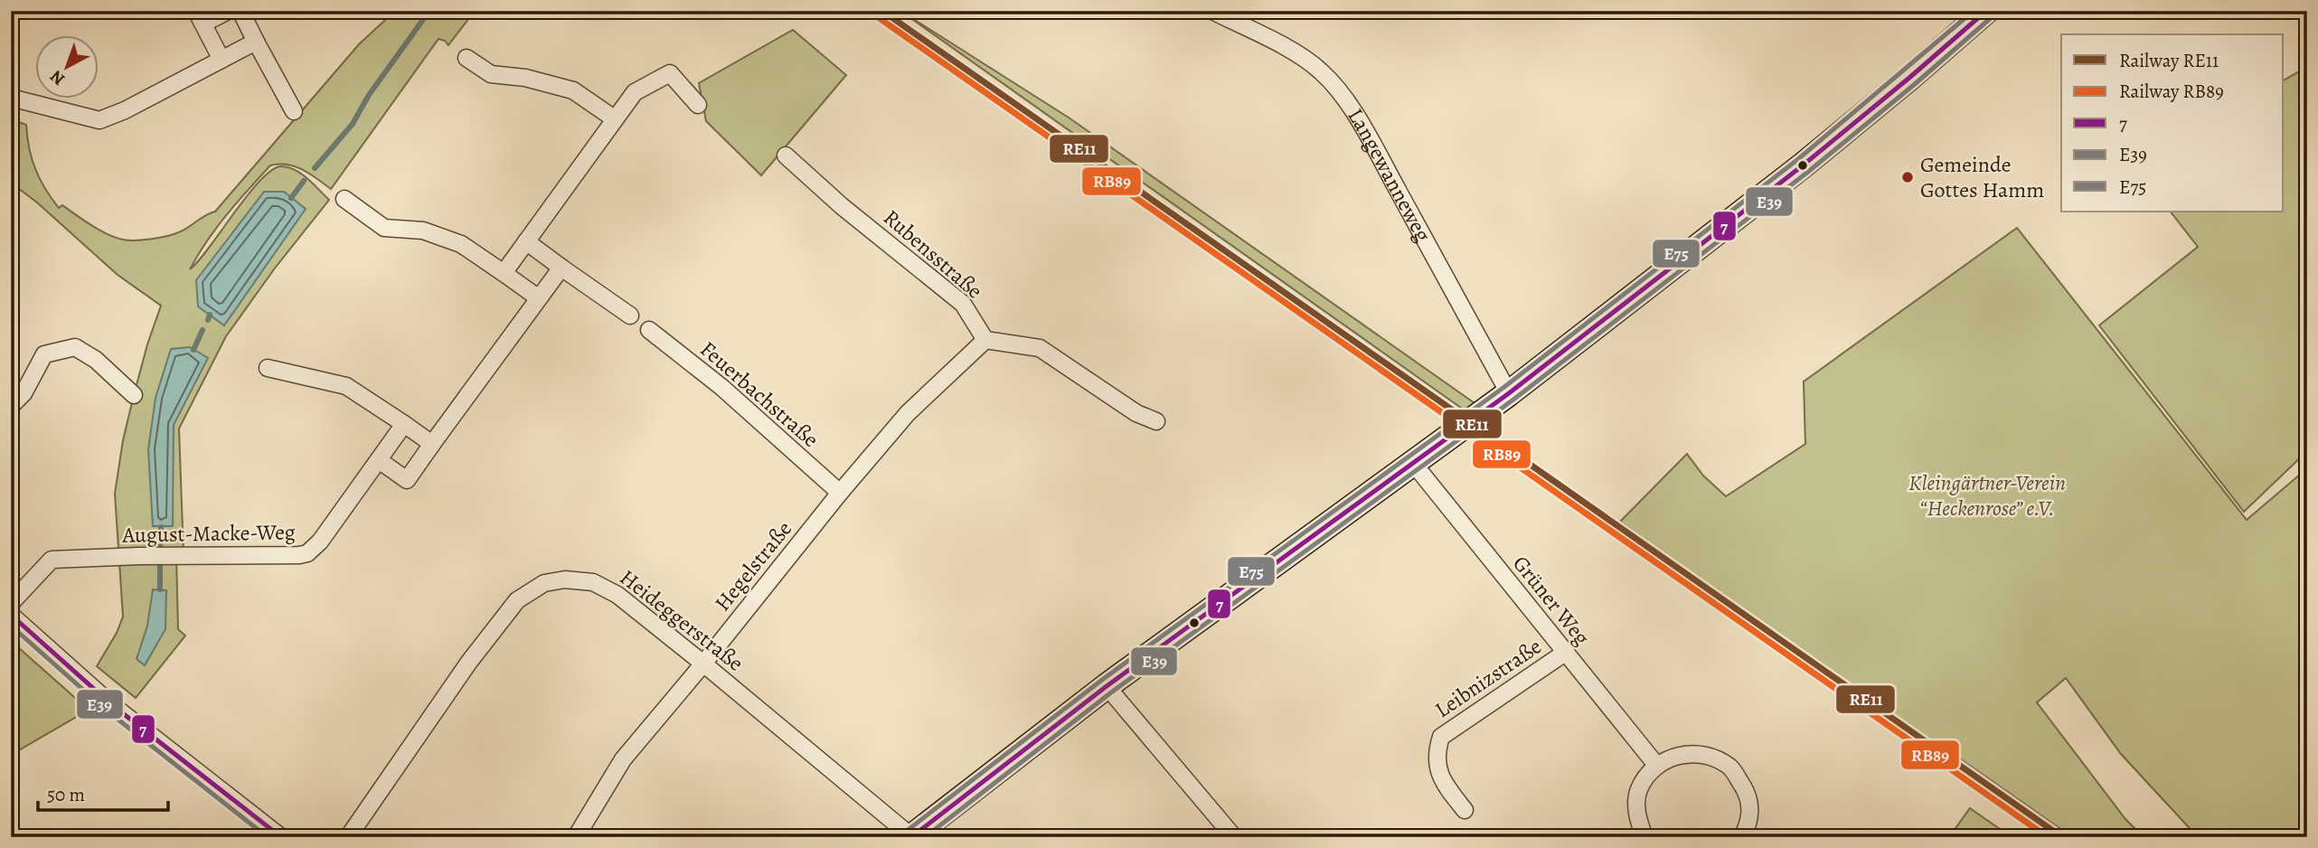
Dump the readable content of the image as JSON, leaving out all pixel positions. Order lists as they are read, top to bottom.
{
  "streets": {
    "street": [
      "Langewanneweg",
      "Rubensstraße",
      "Feuerbachstraße",
      "August-Macke-Weg",
      "Hegelstraße",
      "Grüner Weg",
      "Heideggerstraße",
      "Leibnizstraße"
    ]
  },
  "crossings": [
    ["Rubensstraße", "Hegelstraße"],
    ["Feuerbachstraße", "Hegelstraße"],
    ["Hegelstraße", "Heideggerstraße"],
    ["Grüner Weg", "Leibnizstraße"]
  ],
  "parks": ["Kleingärtner-Verein “Heckenrose” e.V."],
  "places": ["Gemeinde Gottes Hamm"],
  "lines": [
    "rail line RE11",
    "transit line 7",
    "transit line E75",
    "rail line RB89",
    "transit line E39"
  ],
  "legend": [
    "Railway RE11",
    "Railway RB89",
    "7",
    "E39",
    "E75"
  ],
  "scale_bar": "50 m",
  "north": "bottom left"
}
